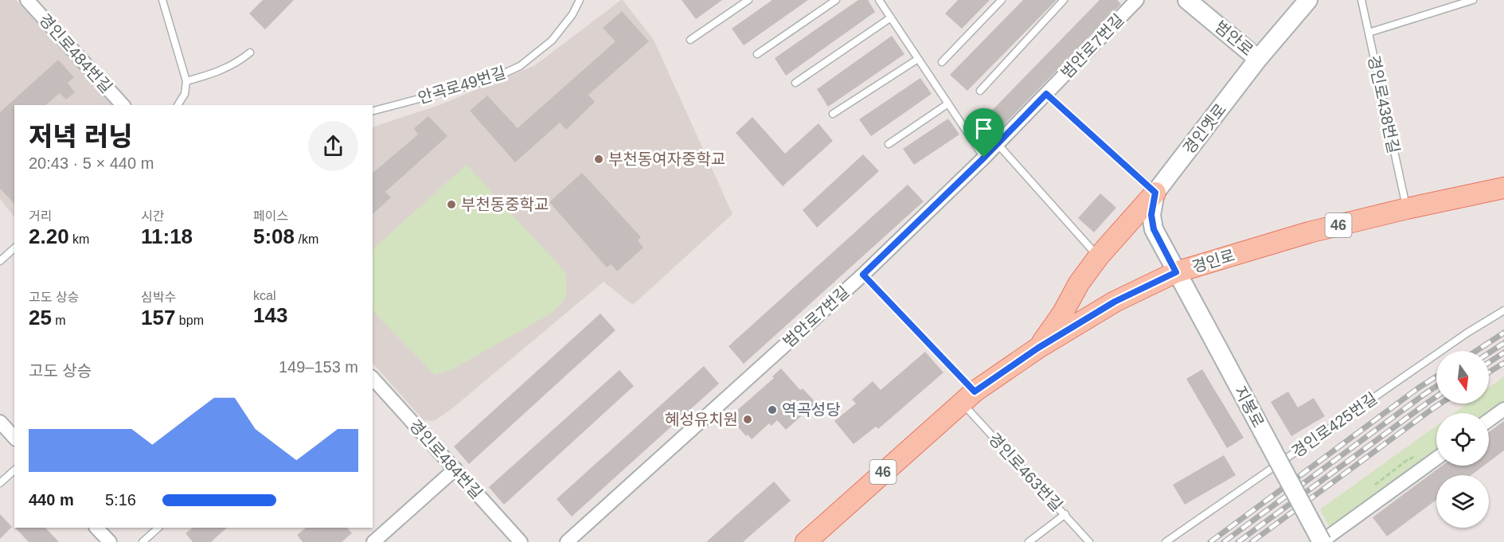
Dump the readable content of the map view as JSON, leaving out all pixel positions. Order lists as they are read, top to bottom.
{
  "streets": {
    "main road": ["46", "경인로"],
    "street": [
      "범안로",
      "범안로7번길",
      "경인로484번길",
      "경인옛로",
      "지봉로"
    ],
    "lane": [
      "안곡로49번길",
      "경인로438번길",
      "경인로425번길",
      "경인로463번길"
    ]
  },
  "crossings": [
    ["범안로", "경인옛로"],
    ["범안로7번길", "경인로463번길"],
    ["경인로438번길", "경인로"],
    ["경인옛로", "경인로"],
    ["경인옛로", "지봉로"],
    ["경인로", "지봉로"],
    ["경인로", "경인로463번길"]
  ],
  "places": [
    "부천동여자중학교",
    "부천동중학교",
    "역곡성당",
    "혜성유치원"
  ],
  "north": "bottom",
  "page": {
    "heading": ["저녁 러닝", "20:43 · 5 × 440 m"],
    "stats": [
      ["거리", "2.20 km"],
      ["시간", "11:18"],
      ["페이스", "5:08 /km"],
      ["고도 상승", "25 m"],
      ["심박수", "157 bpm"],
      ["kcal", "143"]
    ],
    "chart": ["고도 상승", "149–153 m"],
    "list": [
      {
        "name": "440 m",
        "note": "5:16"
      }
    ]
  }
}
